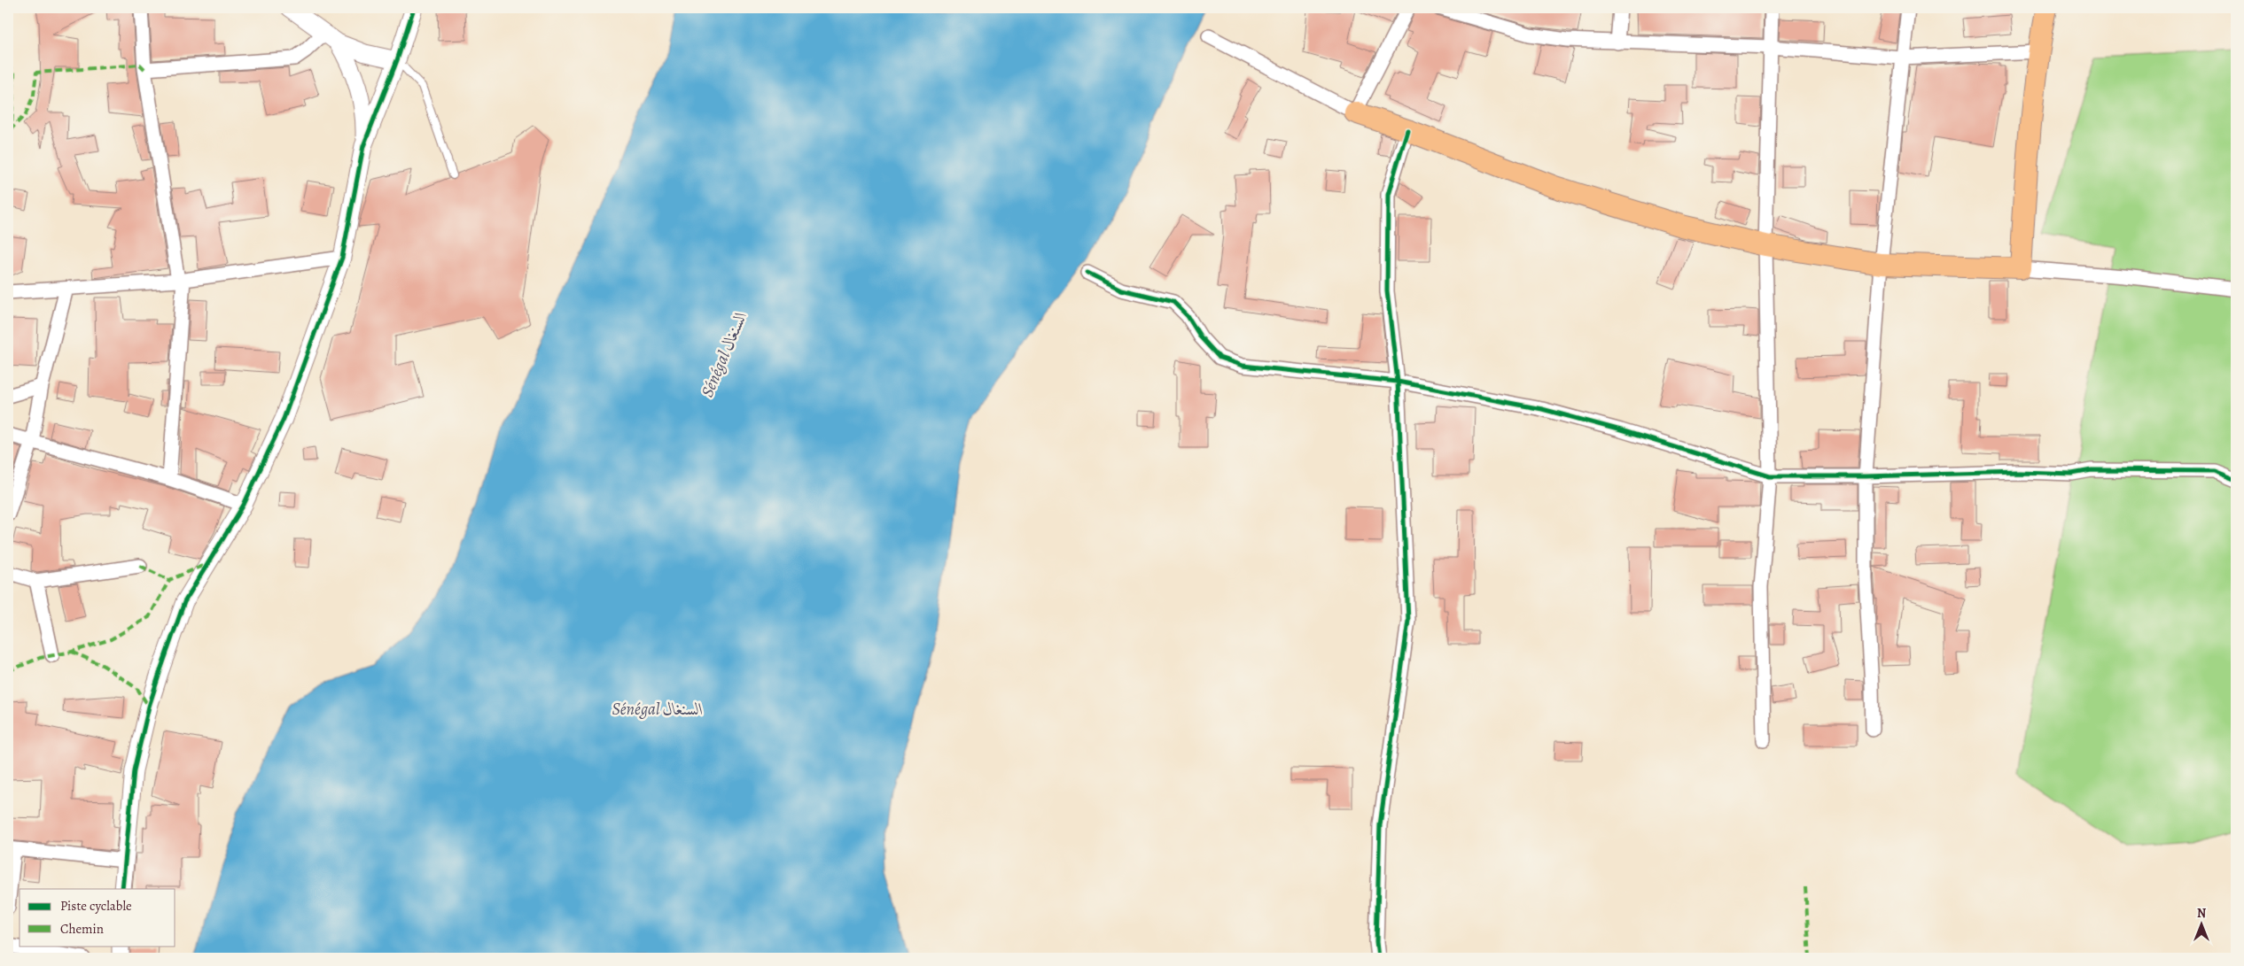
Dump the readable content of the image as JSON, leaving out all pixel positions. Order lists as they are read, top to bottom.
{
  "water": ["Sénégal السنغال"],
  "legend": ["Piste cyclable", "Chemin"],
  "north": "top"
}
